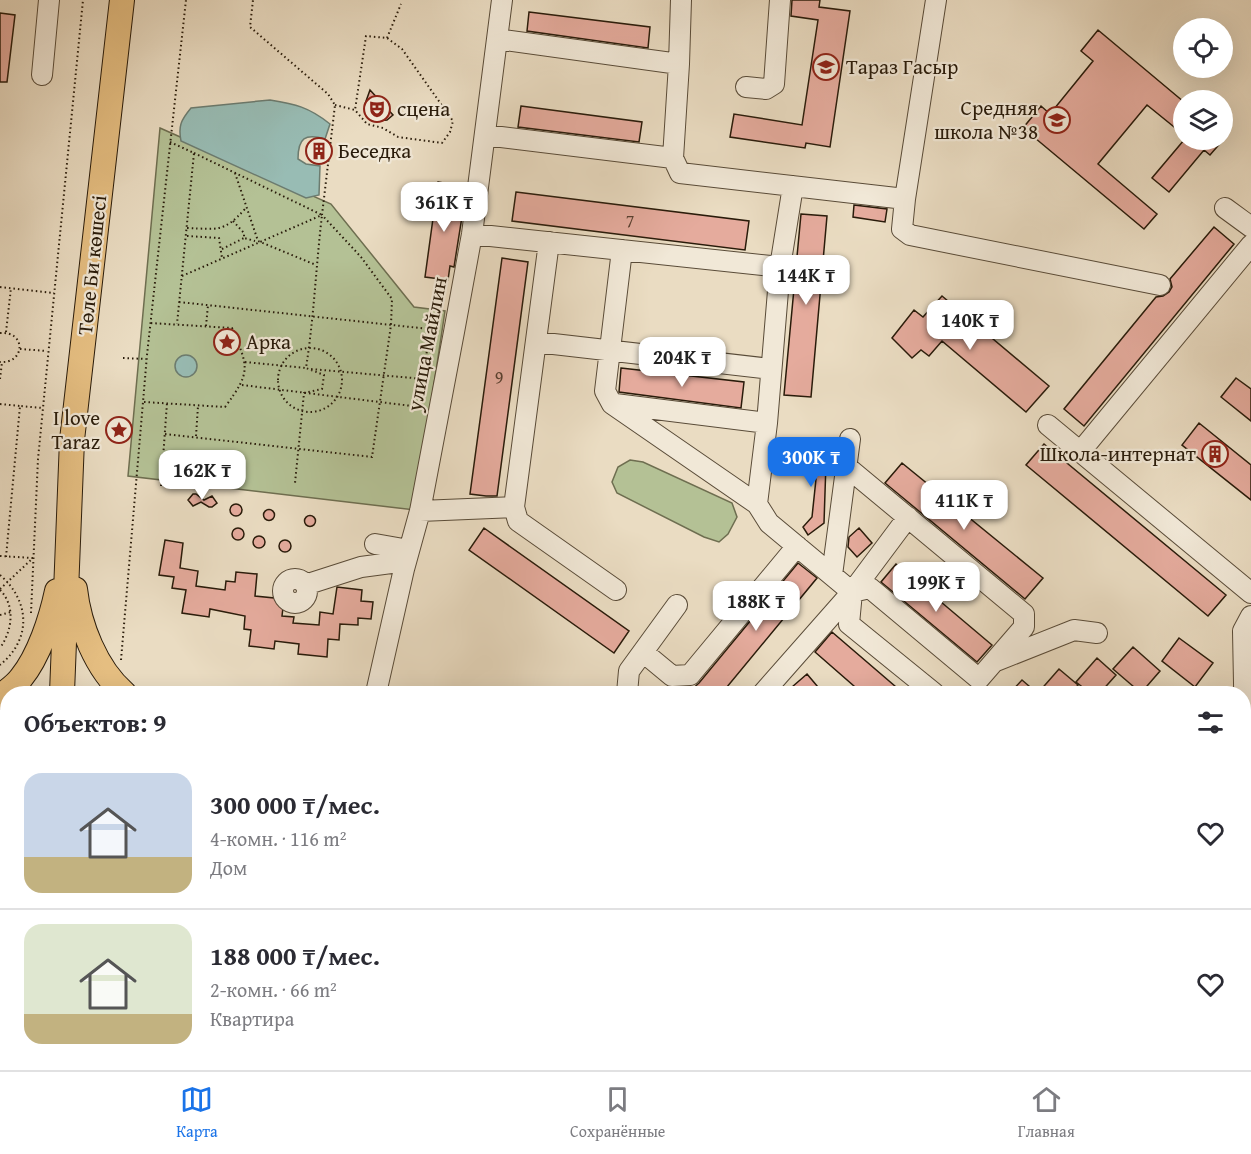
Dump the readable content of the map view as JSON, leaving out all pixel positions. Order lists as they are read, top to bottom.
{
  "streets": {
    "main road": ["Төле Би көшесі"],
    "street": ["улица Майлин"]
  },
  "places": {
    "school or university": ["Тараз Гасыр", "Средняя школа №38"],
    "theatre": ["сцена"],
    "building": ["Беседка", "Школа-интернат"],
    "place": ["Арка", "I love Taraz"]
  },
  "house_numbers": ["7", "9"],
  "page": {
    "price": [
      "361K ₸",
      "144K ₸",
      "140K ₸",
      "204K ₸",
      "300K ₸",
      "162K ₸",
      "411K ₸",
      "199K ₸",
      "188K ₸"
    ],
    "heading": "Объектов: 9",
    "list": [
      {
        "name": "300 000 ₸/мес.",
        "note": "4-комн. · 116 m² · Дом"
      },
      {
        "name": "188 000 ₸/мес.",
        "note": "2-комн. · 66 m² · Квартира"
      }
    ],
    "tabs": ["Карта", "Сохранённые", "Главная"]
  }
}
